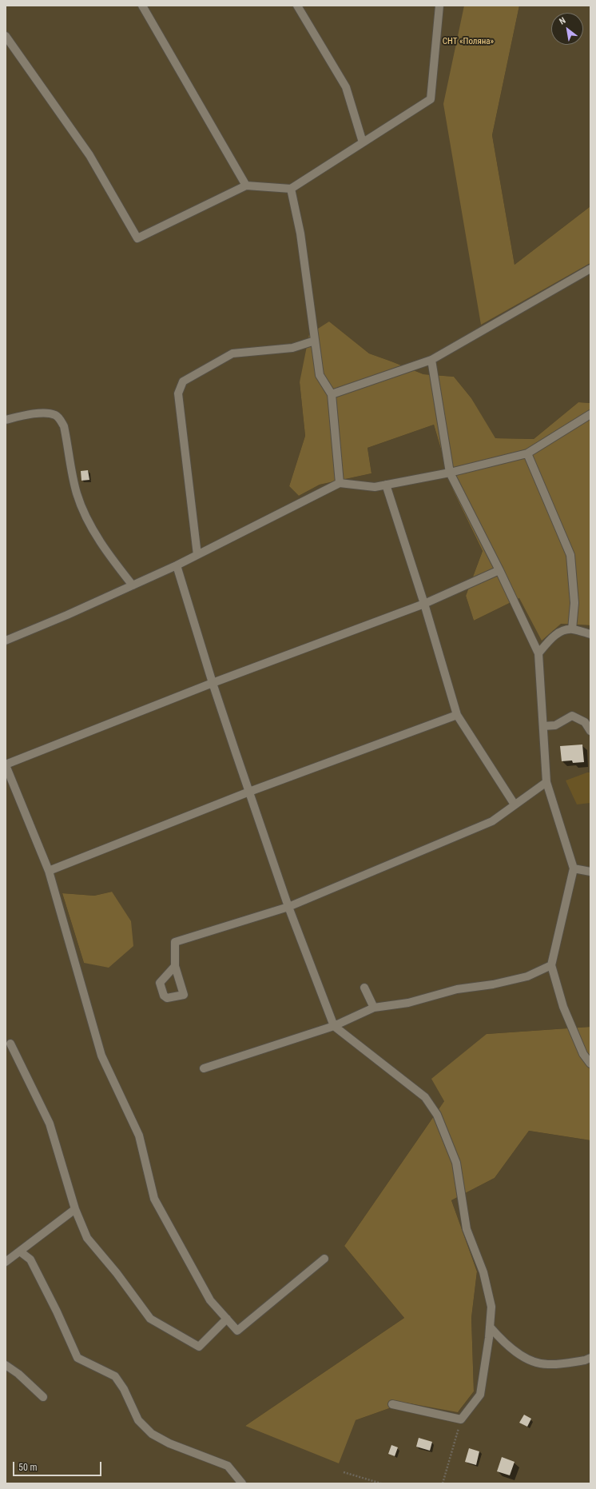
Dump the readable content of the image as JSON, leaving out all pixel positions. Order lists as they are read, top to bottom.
{
  "parks": ["СНТ «Поляна»"],
  "scale_bar": "50 m",
  "north": "top left"
}
